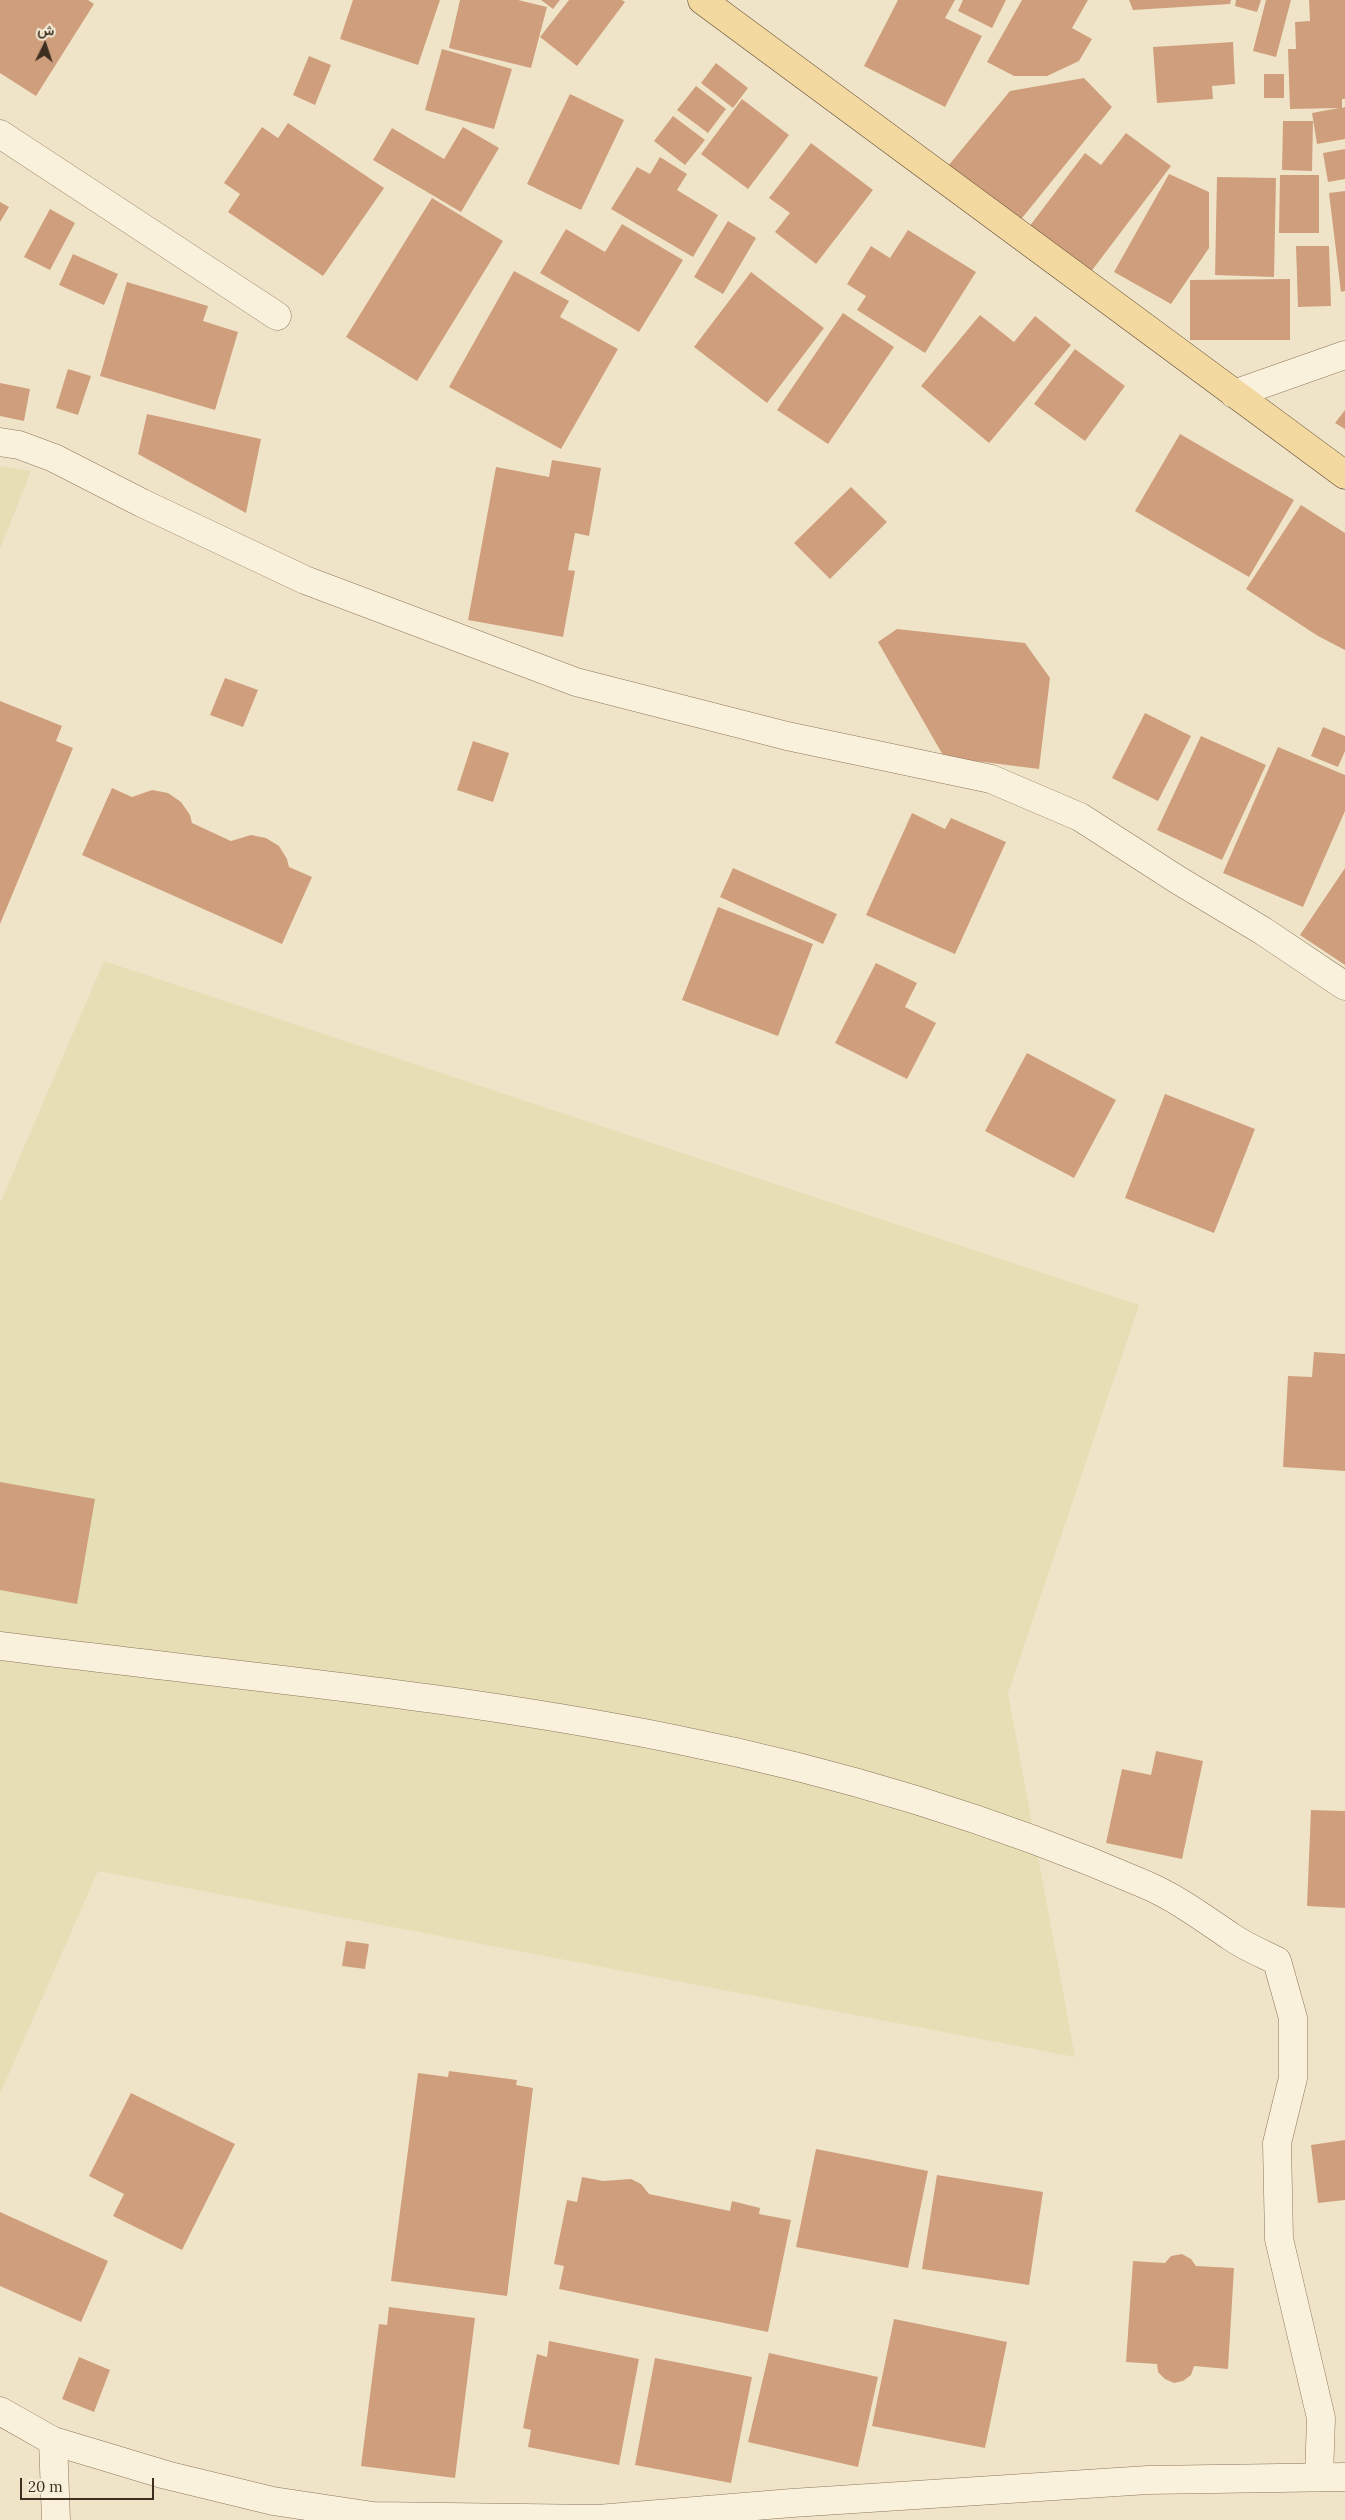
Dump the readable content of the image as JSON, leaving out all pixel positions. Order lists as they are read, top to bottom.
{
  "scale_bar": "20 m",
  "north": "top"
}
